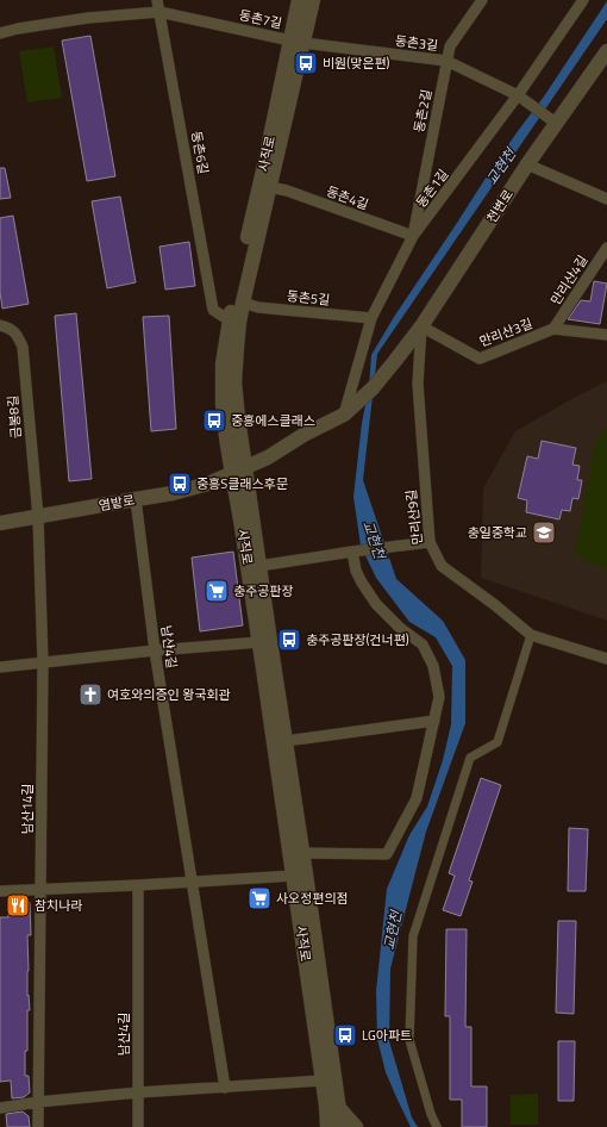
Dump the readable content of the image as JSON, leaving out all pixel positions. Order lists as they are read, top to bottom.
{
  "streets": {
    "street": [
      "동촌7길",
      "동촌3길",
      "동촌2길",
      "동촌6길",
      "사직로",
      "동촌1길",
      "동촌4길",
      "천변로",
      "만리산4길",
      "동촌5길",
      "만리산3길",
      "금봉8길",
      "염밭로",
      "만리산9길",
      "남산4길",
      "남산14길"
    ]
  },
  "crossings": [
    ["동촌7길", "동촌3길"],
    ["동촌7길", "동촌6길"],
    ["동촌7길", "사직로"],
    ["동촌3길", "동촌2길"],
    ["동촌3길", "사직로"],
    ["동촌3길", "동촌1길"],
    ["동촌3길", "천변로"],
    ["동촌2길", "동촌1길"],
    ["동촌2길", "동촌4길"],
    ["동촌6길", "사직로"],
    ["사직로", "동촌4길"],
    ["사직로", "동촌5길"],
    ["사직로", "염밭로"],
    ["사직로", "만리산9길"],
    ["동촌1길", "동촌4길"],
    ["동촌1길", "천변로"],
    ["동촌1길", "동촌5길"],
    ["천변로", "만리산3길"],
    ["천변로", "만리산9길"],
    ["만리산4길", "만리산3길"],
    ["만리산3길", "만리산9길"],
    ["금봉8길", "염밭로"],
    ["금봉8길", "남산14길"],
    ["염밭로", "남산4길"],
    ["염밭로", "남산14길"]
  ],
  "water": ["교현천"],
  "places": {
    "bus stop": [
      "비원(맞은편)",
      "중흥에스클래스",
      "중흥S클래스후문",
      "충주공판장(건너편)",
      "LG아파트"
    ],
    "school or university": ["충일중학교"],
    "supermarket": ["충주공판장", "사오정편의점"],
    "church": ["여호와의증인 왕국회관"],
    "restaurant": ["참치나라"]
  }
}
